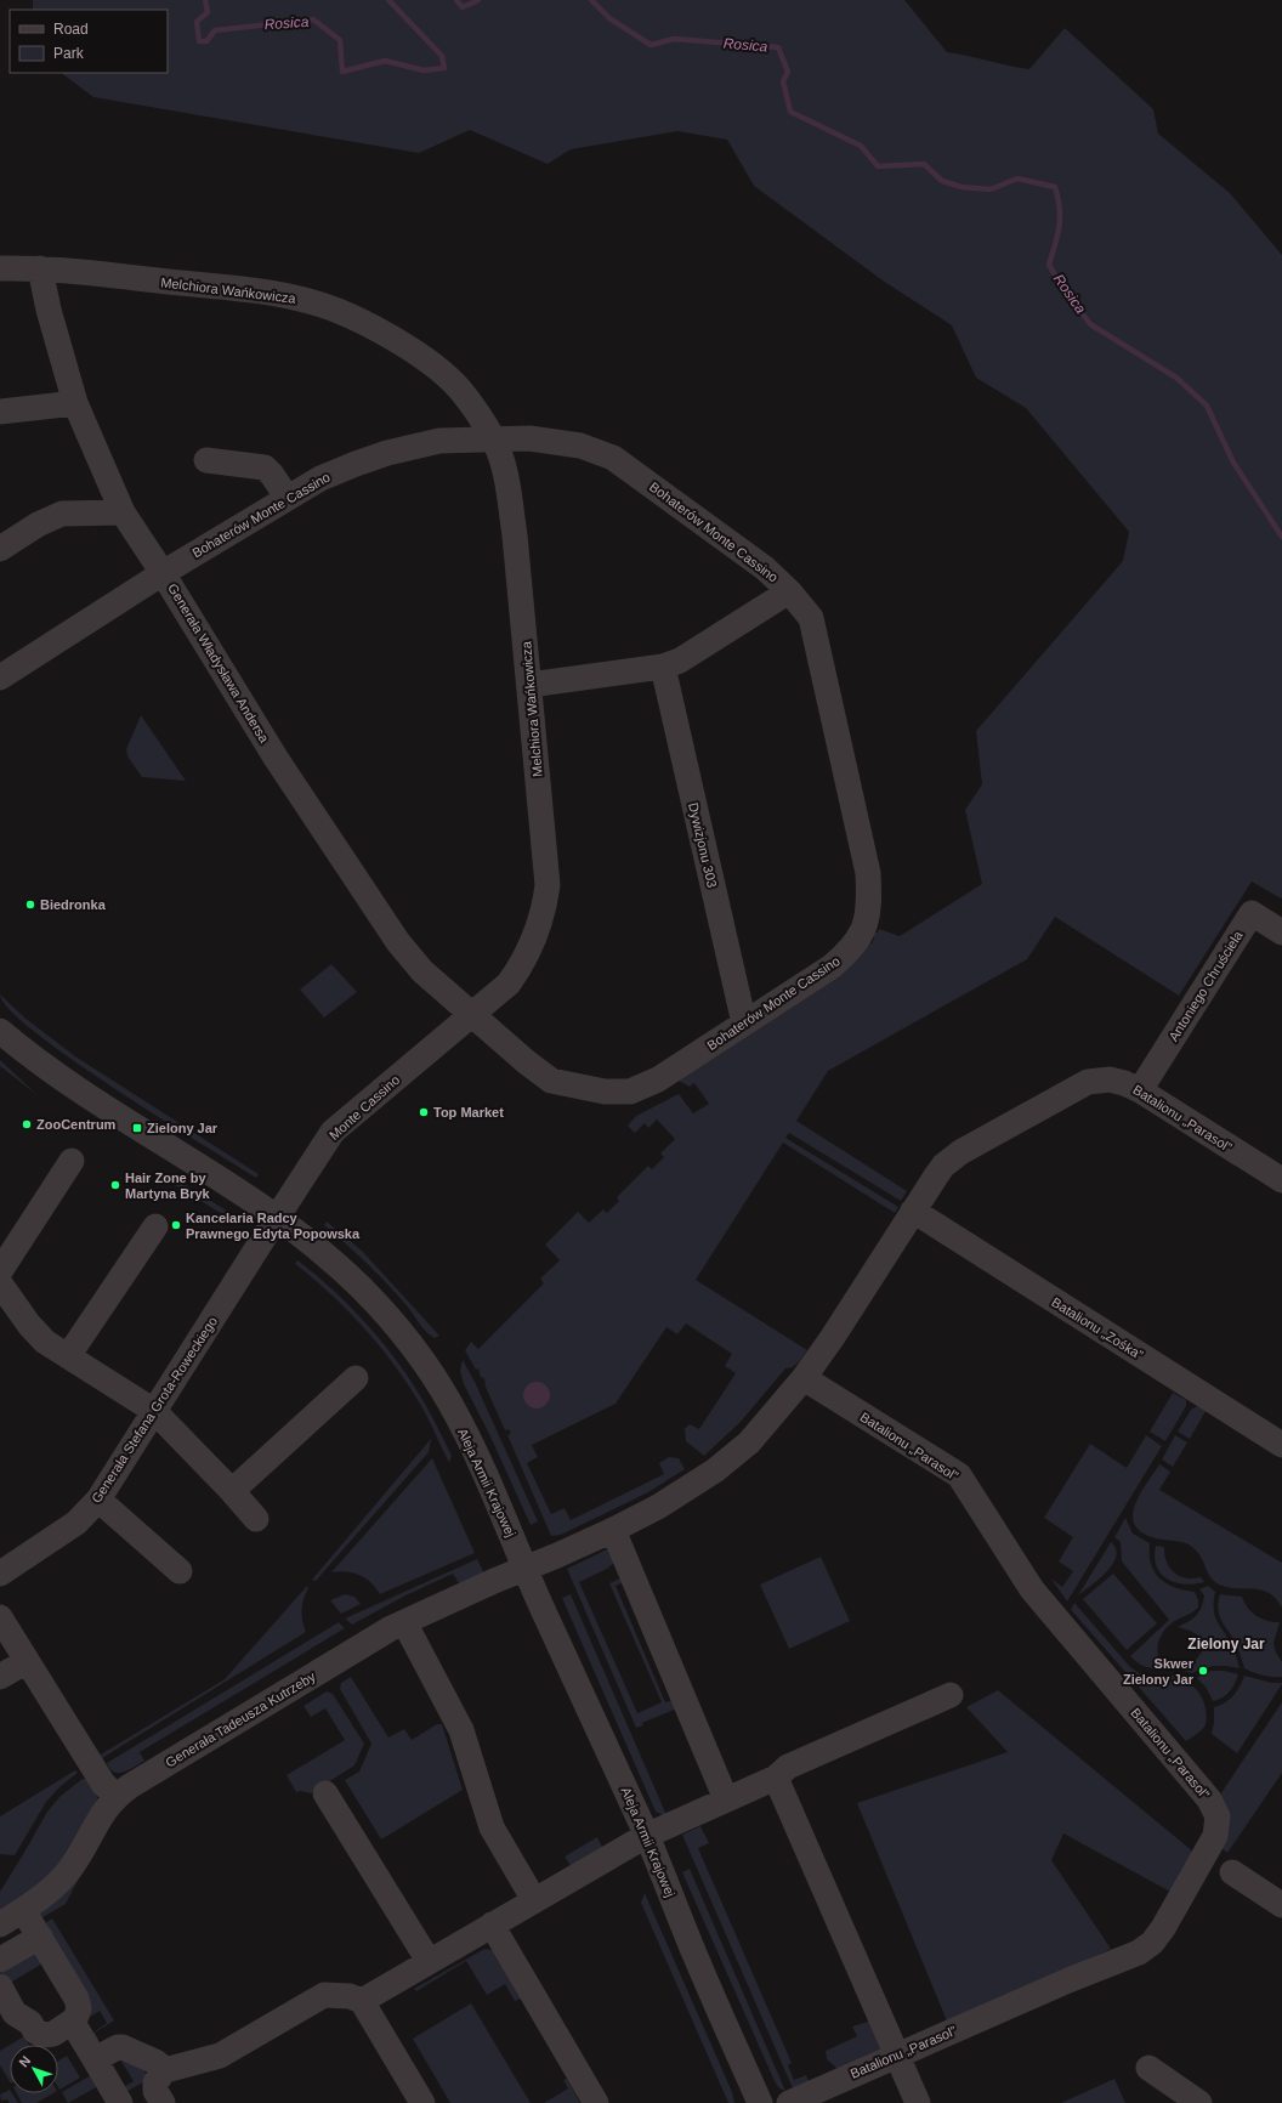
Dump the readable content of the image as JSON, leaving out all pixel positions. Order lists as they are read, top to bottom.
{
  "streets": {
    "street": [
      "Melchiora Wańkowicza",
      "Bohaterów Monte Cassino",
      "Generała Władysława Andersa",
      "Dywizjonu 303",
      "Antoniego Chruściela",
      "Monte Cassino",
      "Batalionu „Parasol”",
      "Batalionu „Zośka”",
      "Generała Stefana Grota-Roweckiego",
      "Aleja Armii Krajowej",
      "Generała Tadeusza Kutrzeby"
    ]
  },
  "crossings": [
    ["Melchiora Wańkowicza", "Bohaterów Monte Cassino"],
    ["Melchiora Wańkowicza", "Generała Władysława Andersa"],
    ["Melchiora Wańkowicza", "Monte Cassino"],
    ["Bohaterów Monte Cassino", "Generała Władysława Andersa"],
    ["Bohaterów Monte Cassino", "Dywizjonu 303"],
    ["Bohaterów Monte Cassino", "Monte Cassino"],
    ["Generała Władysława Andersa", "Monte Cassino"],
    ["Antoniego Chruściela", "Batalionu „Parasol”"],
    ["Monte Cassino", "Generała Stefana Grota-Roweckiego"],
    ["Monte Cassino", "Aleja Armii Krajowej"],
    ["Batalionu „Parasol”", "Batalionu „Zośka”"],
    ["Batalionu „Parasol”", "Aleja Armii Krajowej"],
    ["Batalionu „Parasol”", "Generała Tadeusza Kutrzeby"],
    ["Generała Stefana Grota-Roweckiego", "Aleja Armii Krajowej"],
    ["Aleja Armii Krajowej", "Generała Tadeusza Kutrzeby"]
  ],
  "districts": ["Zielony Jar"],
  "water": ["Rosica"],
  "places": {
    "other": [
      "Biedronka",
      "Top Market",
      "ZooCentrum",
      "Hair Zone by Martyna Bryk",
      "Kancelaria Radcy Prawnego Edyta Popowska",
      "Skwer Zielony Jar"
    ],
    "transit": ["Zielony Jar"]
  },
  "legend": ["Road", "Park"],
  "north": "top left"
}
